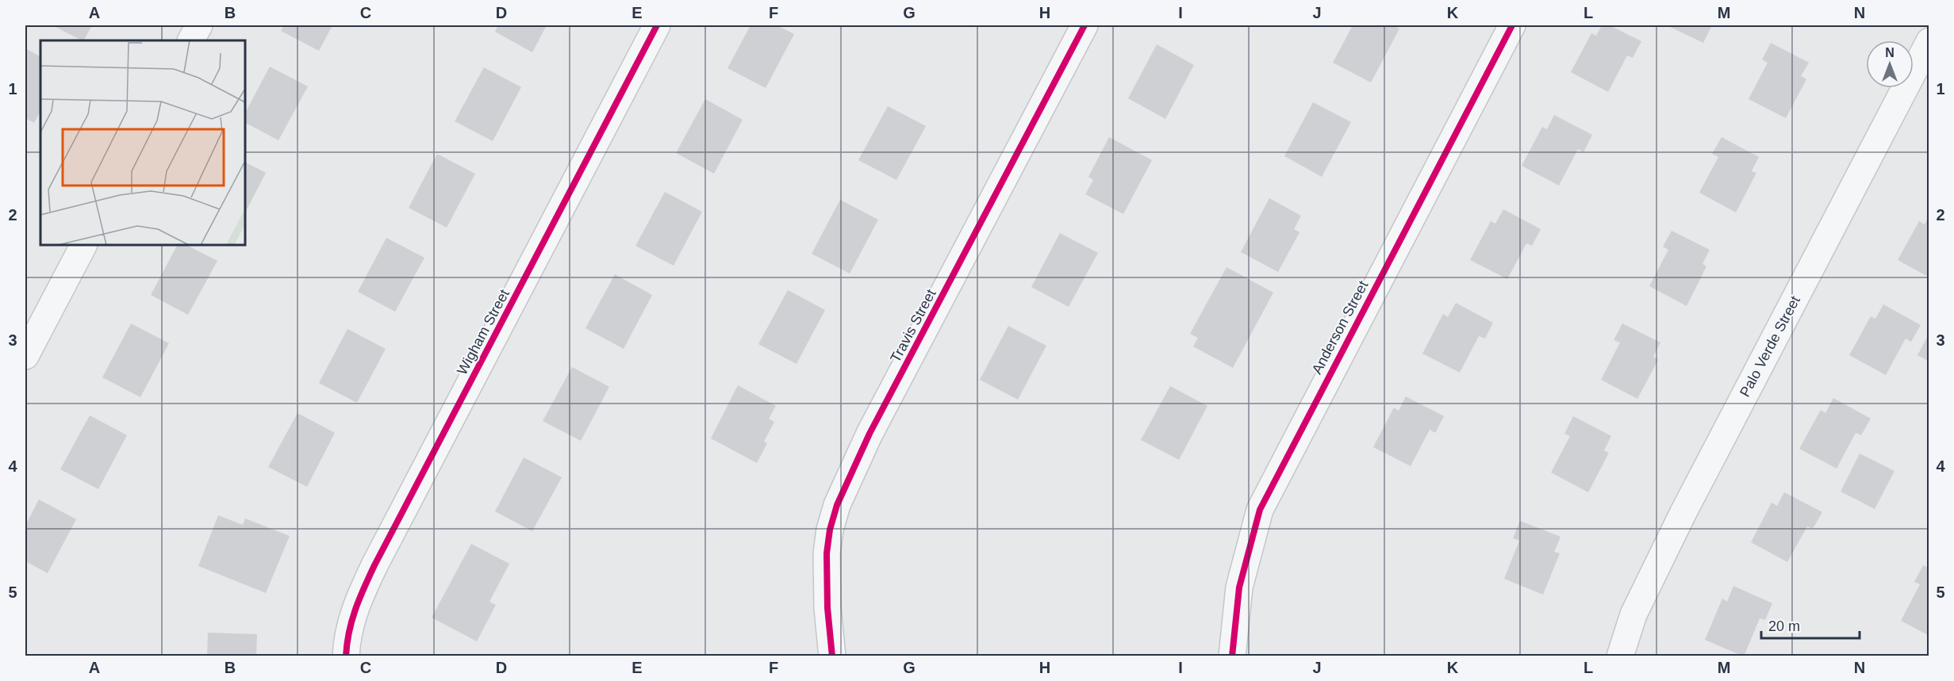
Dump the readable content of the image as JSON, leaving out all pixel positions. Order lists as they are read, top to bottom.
{
  "streets": {
    "street": [
      "Travis Street",
      "Anderson Street",
      "Wigham Street",
      "Palo Verde Street"
    ]
  },
  "scale_bar": "20 m",
  "north": "top",
  "grid": {
    "columns": [
      "A",
      "B",
      "C",
      "D",
      "E",
      "F",
      "G",
      "H",
      "I",
      "J",
      "K",
      "L",
      "M",
      "N"
    ],
    "rows": [
      "1",
      "2",
      "3",
      "4",
      "5"
    ]
  }
}
